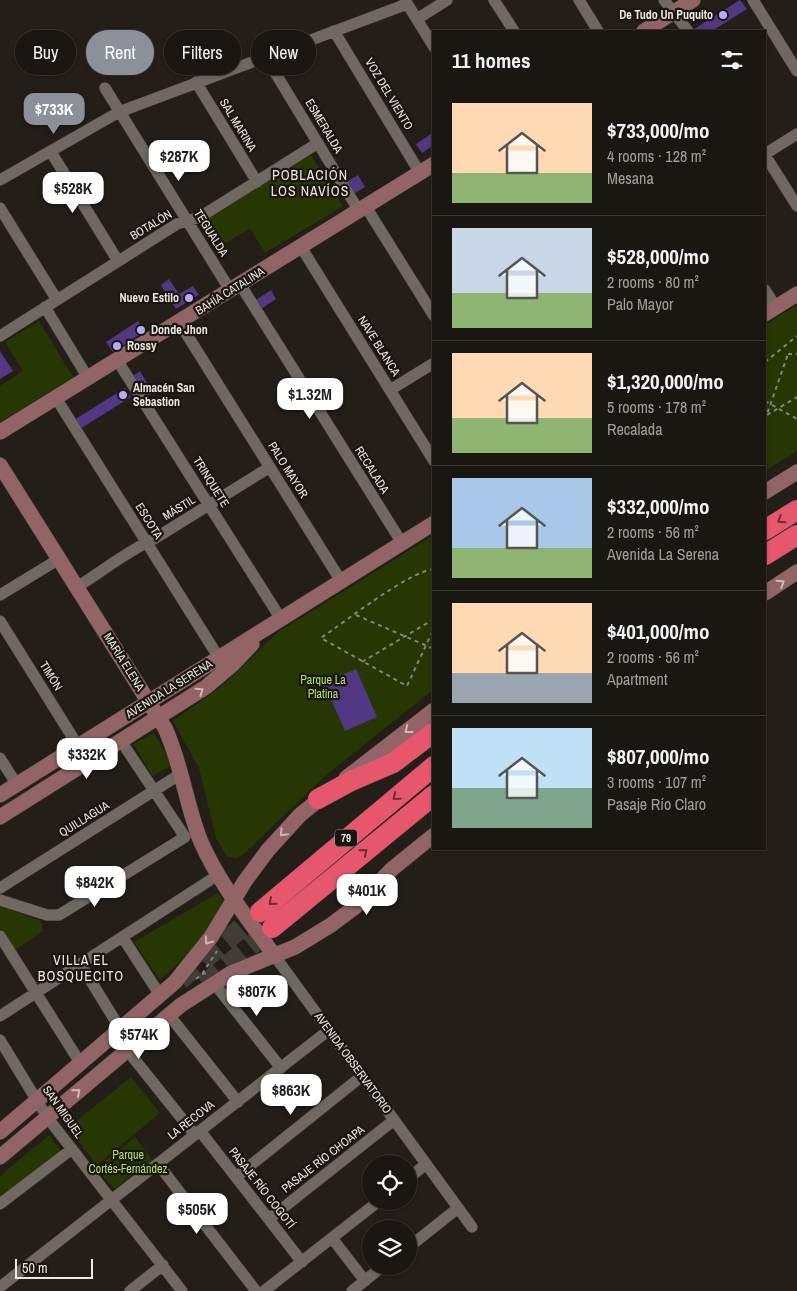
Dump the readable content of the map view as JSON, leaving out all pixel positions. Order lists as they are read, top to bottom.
{
  "streets": {
    "highway": ["79"],
    "street": [
      "VOZ DEL VIENTO",
      "SAL MARINA",
      "ESMERALDA",
      "BOTALÓN",
      "TEGUALDA",
      "BAHÍA CATALINA",
      "NAVE BLANCA",
      "PALO MAYOR",
      "RECALADA",
      "TRINQUETE",
      "MÁSTIL",
      "ESCOTA",
      "MARÍA ELENA",
      "TIMÓN",
      "AVENIDA LA SERENA",
      "QUILLAGUA",
      "AVENIDA OBSERVATORIO",
      "SAN MIGUEL",
      "LA RECOVA",
      "PASAJE RÍO CHOAPA",
      "PASAJE RÍO COGOTÍ"
    ]
  },
  "crossings": [
    ["VOZ DEL VIENTO", "BAHÍA CATALINA"],
    ["SAL MARINA", "BOTALÓN"],
    ["ESMERALDA", "BOTALÓN"],
    ["ESMERALDA", "BAHÍA CATALINA"],
    ["BOTALÓN", "TEGUALDA"],
    ["TEGUALDA", "BAHÍA CATALINA"],
    ["TEGUALDA", "RECALADA"],
    ["BAHÍA CATALINA", "NAVE BLANCA"],
    ["BAHÍA CATALINA", "PALO MAYOR"],
    ["BAHÍA CATALINA", "RECALADA"],
    ["BAHÍA CATALINA", "TRINQUETE"],
    ["BAHÍA CATALINA", "ESCOTA"],
    ["PALO MAYOR", "MÁSTIL"],
    ["PALO MAYOR", "AVENIDA LA SERENA"],
    ["RECALADA", "AVENIDA LA SERENA"],
    ["TRINQUETE", "MÁSTIL"],
    ["TRINQUETE", "AVENIDA LA SERENA"],
    ["MÁSTIL", "ESCOTA"],
    ["MÁSTIL", "MARÍA ELENA"],
    ["ESCOTA", "AVENIDA LA SERENA"],
    ["MARÍA ELENA", "AVENIDA LA SERENA"],
    ["MARÍA ELENA", "QUILLAGUA"],
    ["MARÍA ELENA", "AVENIDA OBSERVATORIO"],
    ["TIMÓN", "AVENIDA LA SERENA"],
    ["AVENIDA OBSERVATORIO", "LA RECOVA"],
    ["AVENIDA OBSERVATORIO", "PASAJE RÍO CHOAPA"],
    ["SAN MIGUEL", "LA RECOVA"],
    ["LA RECOVA", "PASAJE RÍO COGOTÍ"],
    ["PASAJE RÍO CHOAPA", "PASAJE RÍO COGOTÍ"]
  ],
  "districts": ["POBLACIÓN LOS NAVÍOS", "VILLA EL BOSQUECITO"],
  "parks": ["Parque La Platina", "Parque Cortés-Fernández"],
  "places": [
    "De Tudo Un Puquito",
    "Nuevo Estilo",
    "Donde Jhon",
    "Rossy",
    "Almacén San Sebastion"
  ],
  "scale_bar": "50 m",
  "page": {
    "chip": [
      "Buy",
      "Rent",
      "Filters",
      "New"
    ],
    "heading": "11 homes",
    "list": [
      {
        "name": "$733,000/mo",
        "note": "4 rooms · 128 m² · Mesana"
      },
      {
        "name": "$528,000/mo",
        "note": "2 rooms · 80 m² · Palo Mayor"
      },
      {
        "name": "$1,320,000/mo",
        "note": "5 rooms · 178 m² · Recalada"
      },
      {
        "name": "$332,000/mo",
        "note": "2 rooms · 56 m² · Avenida La Serena"
      },
      {
        "name": "$401,000/mo",
        "note": "2 rooms · 56 m² · Apartment"
      },
      {
        "name": "$807,000/mo",
        "note": "3 rooms · 107 m² · Pasaje Río Claro"
      }
    ],
    "price": [
      "$733K",
      "$287K",
      "$528K",
      "$1.32M",
      "$332K",
      "$842K",
      "$401K",
      "$807K",
      "$574K",
      "$863K",
      "$505K"
    ],
    "scale": "50 m"
  }
}
